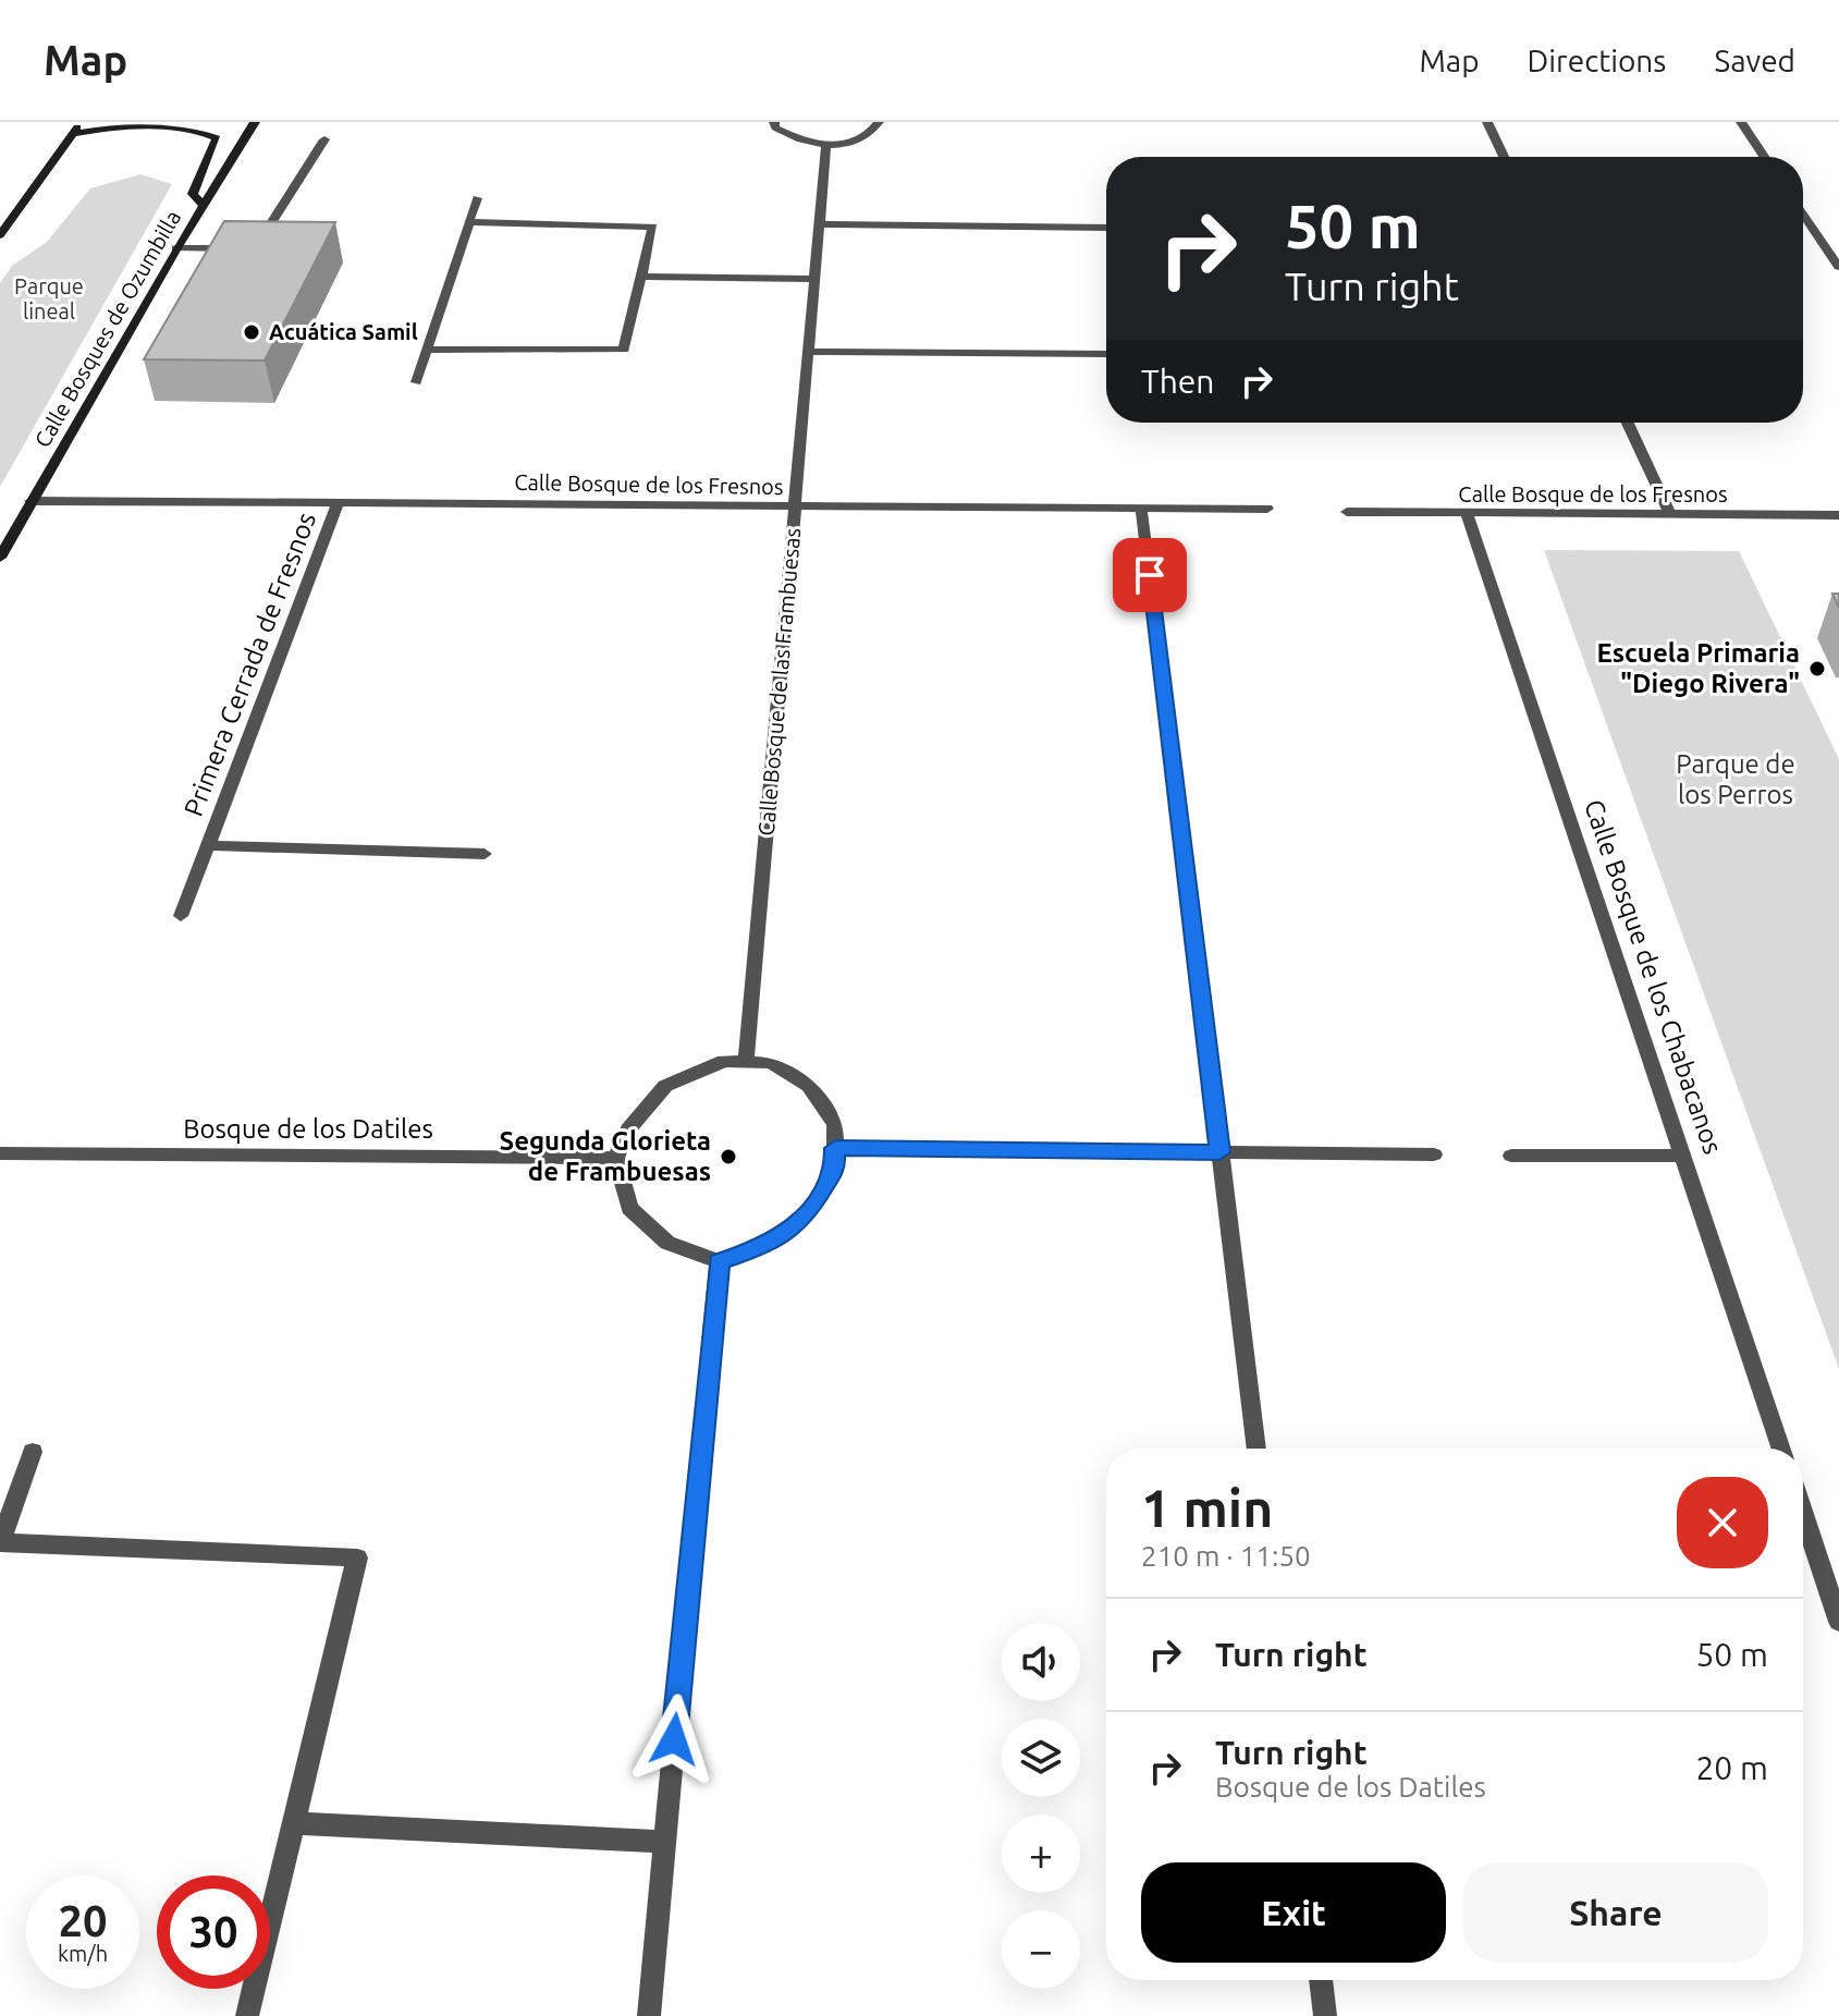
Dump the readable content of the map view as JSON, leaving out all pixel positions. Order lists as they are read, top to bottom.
{
  "streets": {
    "main road": ["Calle Bosques de Ozumbilla"],
    "street": [
      "Calle Bosque de los Fresnos",
      "Primera Cerrada de Fresnos",
      "Calle Bosque de las Frambuesas",
      "Calle Bosque de los Chabacanos",
      "Bosque de los Datiles"
    ]
  },
  "crossings": [
    ["Calle Bosques de Ozumbilla", "Calle Bosque de los Fresnos"],
    ["Calle Bosque de los Fresnos", "Primera Cerrada de Fresnos"],
    ["Calle Bosque de los Fresnos", "Calle Bosque de las Frambuesas"],
    ["Calle Bosque de los Fresnos", "Calle Bosque de los Chabacanos"],
    ["Calle Bosque de las Frambuesas", "Bosque de los Datiles"]
  ],
  "parks": ["Parque lineal", "Parque de los Perros"],
  "places": ["Acuática Samil", "Escuela Primaria \"Diego Rivera\"", "Segunda Glorieta de Frambuesas"],
  "page": {
    "header": "Map",
    "nav": ["Map", "Directions", "Saved"],
    "turn": ["50 m", "Turn right"],
    "then": "Then",
    "heading": ["1 min", "210 m · 11:50"],
    "list": [
      {
        "name": "Turn right",
        "value": "50 m"
      },
      {
        "name": "Turn right",
        "note": "Bosque de los Datiles",
        "value": "20 m"
      }
    ],
    "map_buttons": ["+", "−"],
    "buttons": ["Exit", "Share"],
    "speed": "20 km/h",
    "limit": "30"
  }
}
